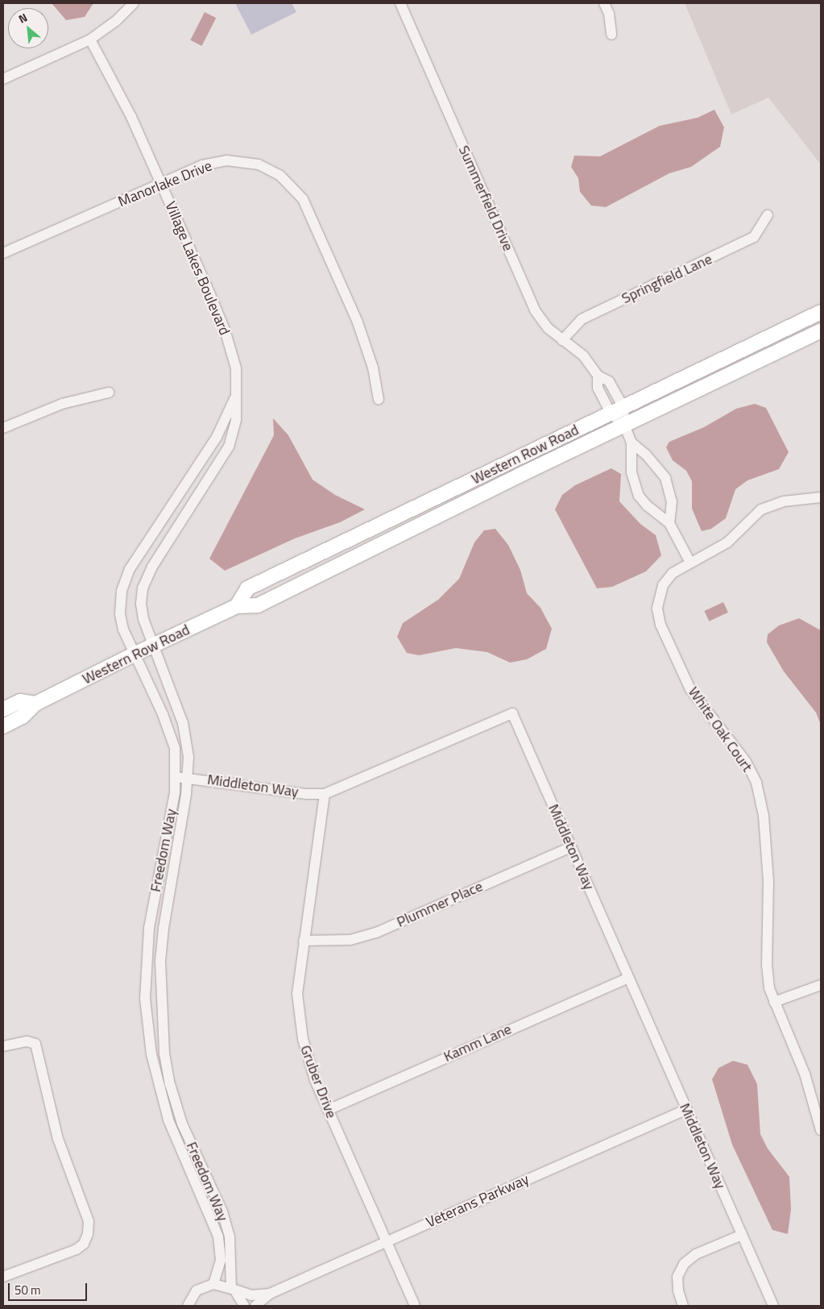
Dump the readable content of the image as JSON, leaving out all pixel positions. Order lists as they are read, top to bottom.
{
  "streets": {
    "street": [
      "Manorlake Drive",
      "Summerfield Drive",
      "Village Lakes Boulevard",
      "Springfield Lane",
      "Western Row Road",
      "White Oak Court",
      "Middleton Way",
      "Freedom Way",
      "Plummer Place",
      "Kamm Lane",
      "Gruber Drive",
      "Veterans Parkway"
    ]
  },
  "crossings": [
    ["Manorlake Drive", "Village Lakes Boulevard"],
    ["Summerfield Drive", "Springfield Lane"],
    ["Summerfield Drive", "Western Row Road"],
    ["Village Lakes Boulevard", "Western Row Road"],
    ["Village Lakes Boulevard", "Freedom Way"],
    ["Western Row Road", "Freedom Way"],
    ["Middleton Way", "Freedom Way"],
    ["Middleton Way", "Plummer Place"],
    ["Middleton Way", "Kamm Lane"],
    ["Middleton Way", "Gruber Drive"],
    ["Middleton Way", "Veterans Parkway"],
    ["Freedom Way", "Veterans Parkway"],
    ["Plummer Place", "Gruber Drive"],
    ["Kamm Lane", "Gruber Drive"],
    ["Gruber Drive", "Veterans Parkway"]
  ],
  "scale_bar": "50 m",
  "north": "top left"
}
